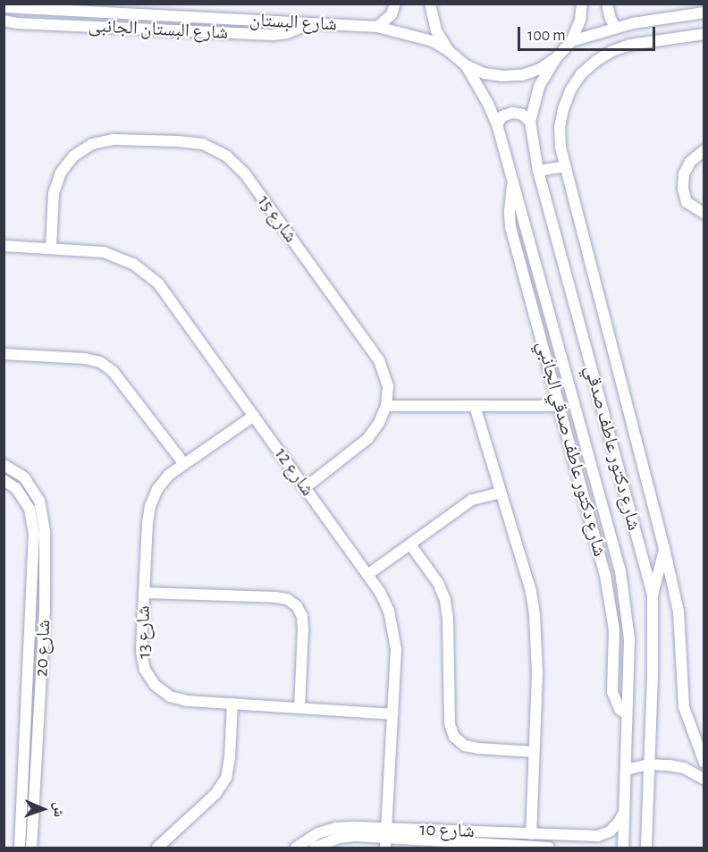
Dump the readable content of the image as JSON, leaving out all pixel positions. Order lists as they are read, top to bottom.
{
  "streets": {
    "street": [
      "شارع البستان",
      "شارع البستان الجانبى",
      "شارع 15",
      "شارع دكتور عاطف صدقي",
      "شارع دكتور عاطف صدقي الجانبي",
      "شارع 12",
      "شارع 13",
      "شارع 20",
      "شارع 10"
    ]
  },
  "crossings": [
    ["شارع البستان", "شارع البستان الجانبى"],
    ["شارع 15", "شارع 12"],
    ["شارع دكتور عاطف صدقي", "شارع دكتور عاطف صدقي الجانبي"],
    ["شارع دكتور عاطف صدقي", "شارع 10"],
    ["شارع 12", "شارع 13"],
    ["شارع 12", "شارع 10"]
  ],
  "scale_bar": "100 m",
  "north": "right"
}
